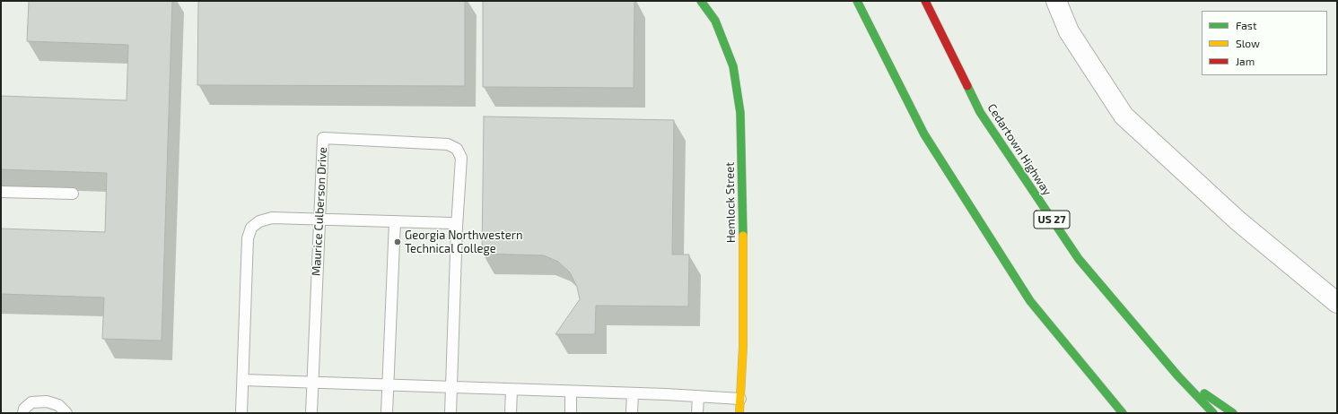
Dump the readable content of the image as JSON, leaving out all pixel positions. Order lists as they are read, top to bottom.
{
  "streets": {
    "main road": ["Cedartown Highway", "Hemlock Street", "US 27"],
    "lane": ["Maurice Culberson Drive"]
  },
  "places": ["Georgia Northwestern Technical College"],
  "legend": ["Fast", "Slow", "Jam"]
}
